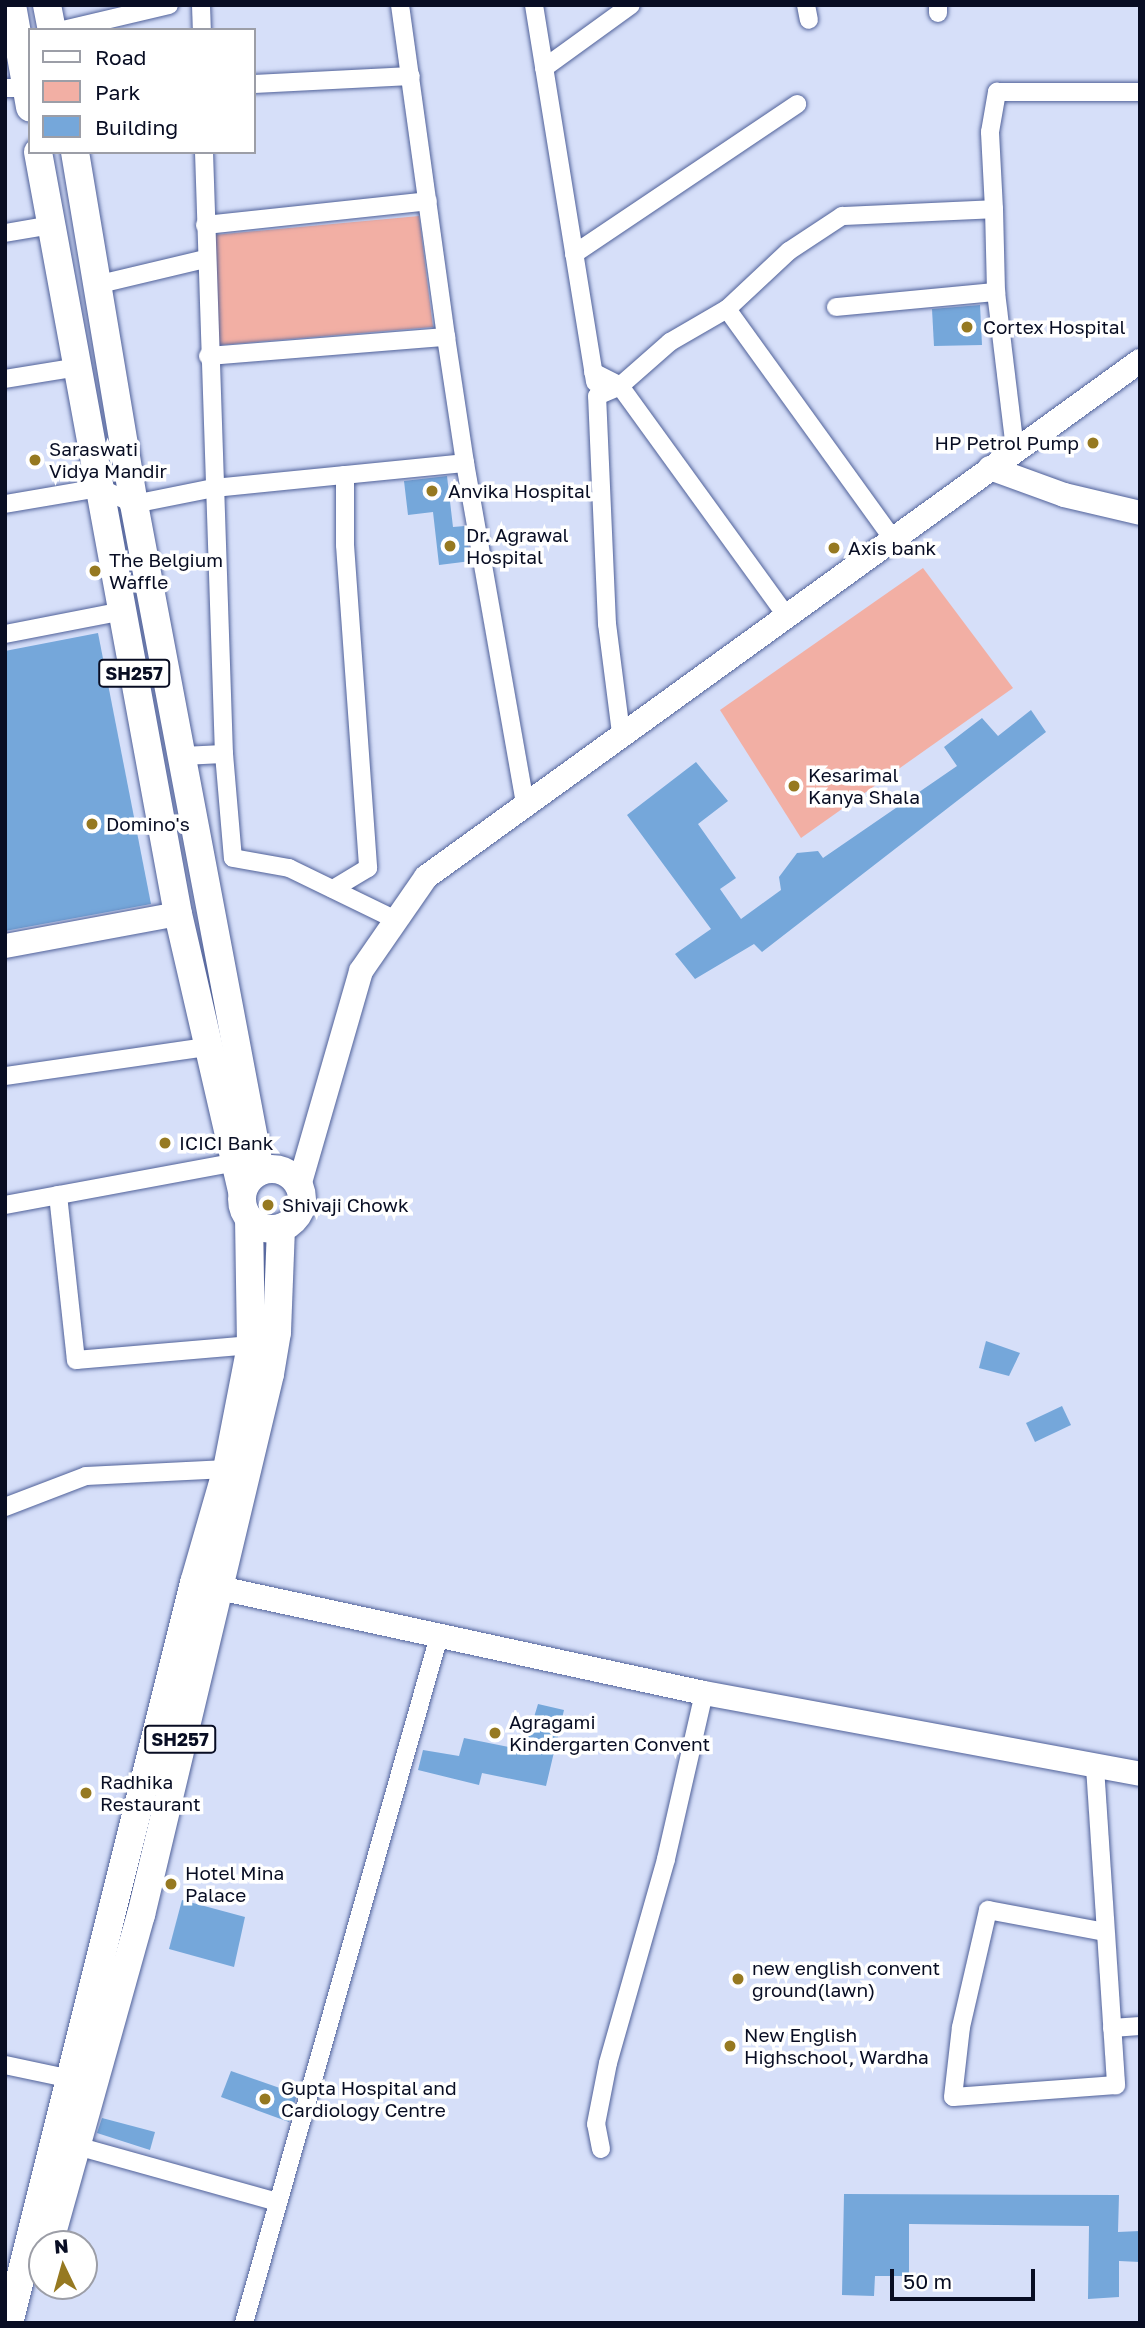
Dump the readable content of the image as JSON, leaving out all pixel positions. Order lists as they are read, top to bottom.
{
  "streets": {
    "main road": ["SH257"]
  },
  "places": [
    "Cortex Hospital",
    "HP Petrol Pump",
    "Saraswati Vidya Mandir",
    "Anvika Hospital",
    "Dr. Agrawal Hospital",
    "Axis bank",
    "The Belgium Waffle",
    "Kesarimal Kanya Shala",
    "Domino's",
    "ICICI Bank",
    "Shivaji Chowk",
    "Agragami Kindergarten Convent",
    "Radhika Restaurant",
    "Hotel Mina Palace",
    "new english convent ground(lawn)",
    "New English Highschool, Wardha",
    "Gupta Hospital and Cardiology Centre"
  ],
  "legend": ["Road", "Park", "Building"],
  "scale_bar": "50 m",
  "north": "top"
}
